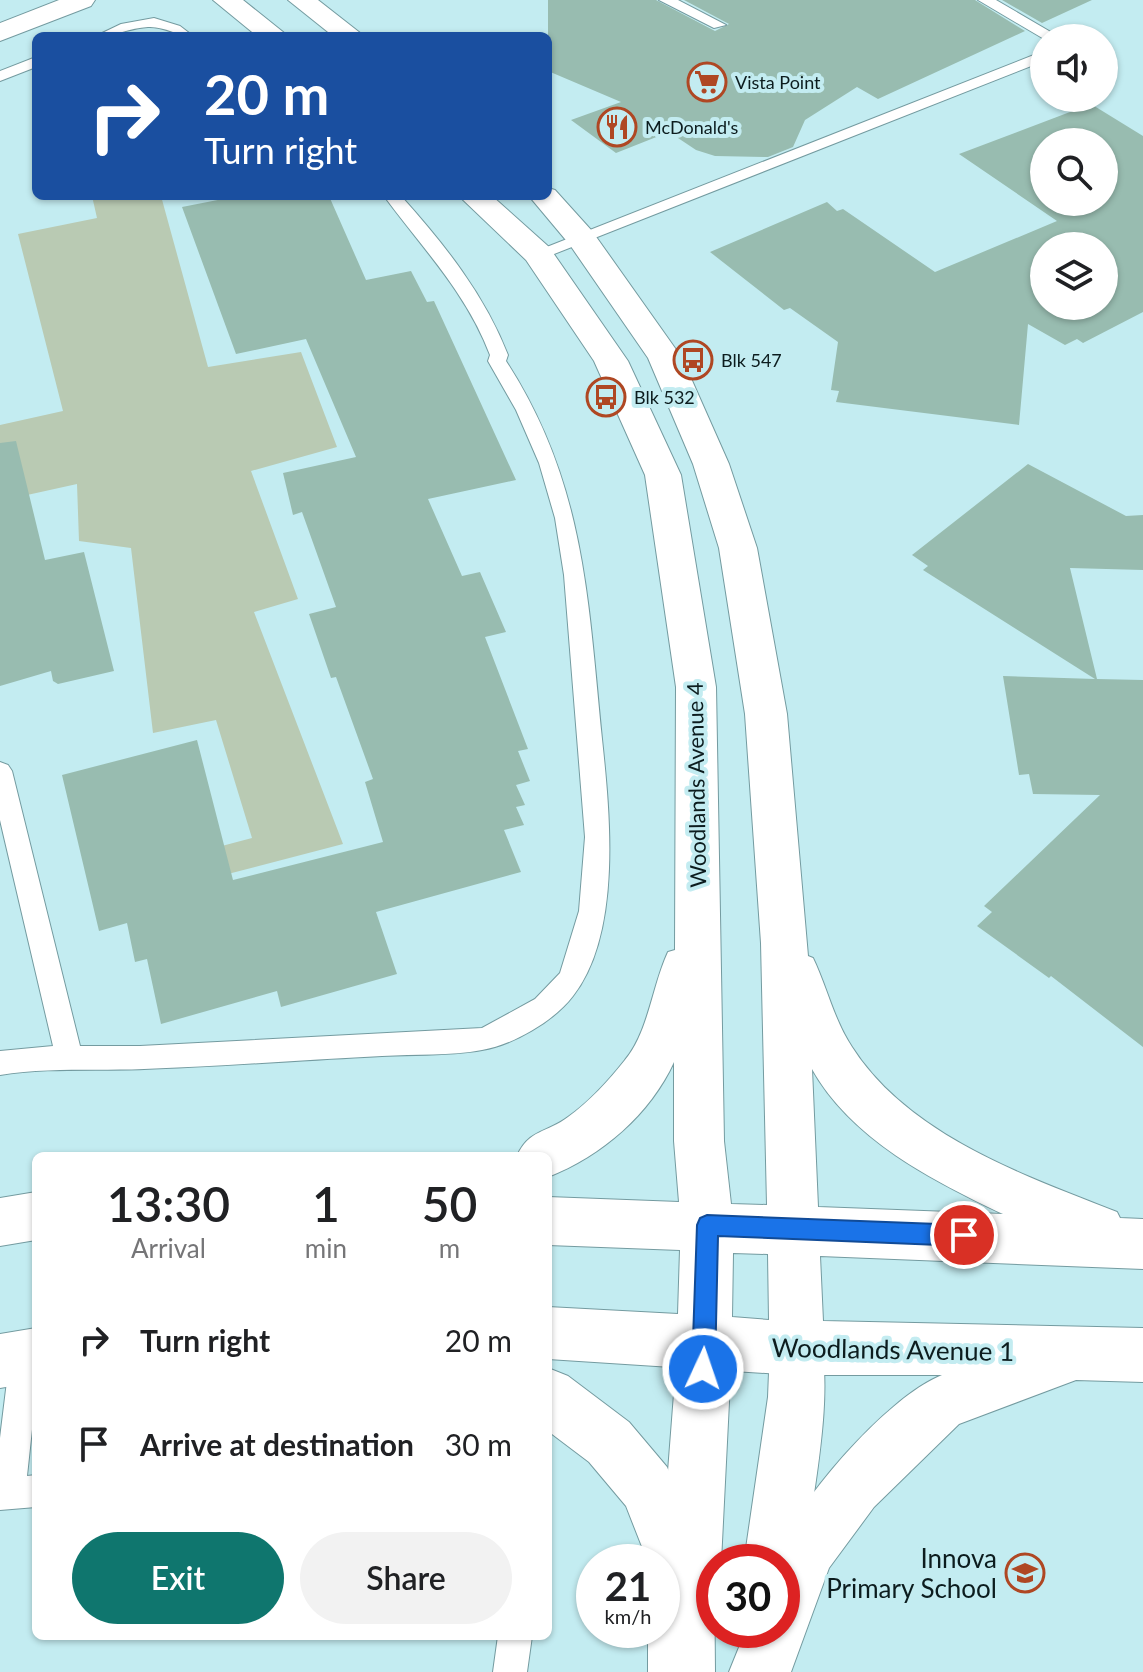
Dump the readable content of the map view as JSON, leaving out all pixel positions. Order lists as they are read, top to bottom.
{
  "streets": {
    "street": ["Woodlands Avenue 4", "Woodlands Avenue 1"]
  },
  "crossings": [
    ["Woodlands Avenue 4", "Woodlands Avenue 1"]
  ],
  "places": {
    "supermarket": ["Vista Point"],
    "restaurant": ["McDonald's"],
    "bus stop": ["Blk 547", "Blk 532"],
    "school or university": ["Innova Primary School"]
  },
  "page": {
    "turn": ["20 m", "Turn right"],
    "eta": [
      "13:30",
      "Arrival",
      "1",
      "min",
      "50",
      "m"
    ],
    "list": [
      {
        "name": "Turn right",
        "value": "20 m"
      },
      {
        "name": "Arrive at destination",
        "value": "30 m"
      }
    ],
    "buttons": ["Exit", "Share"],
    "speed": "21 km/h",
    "limit": "30"
  }
}
